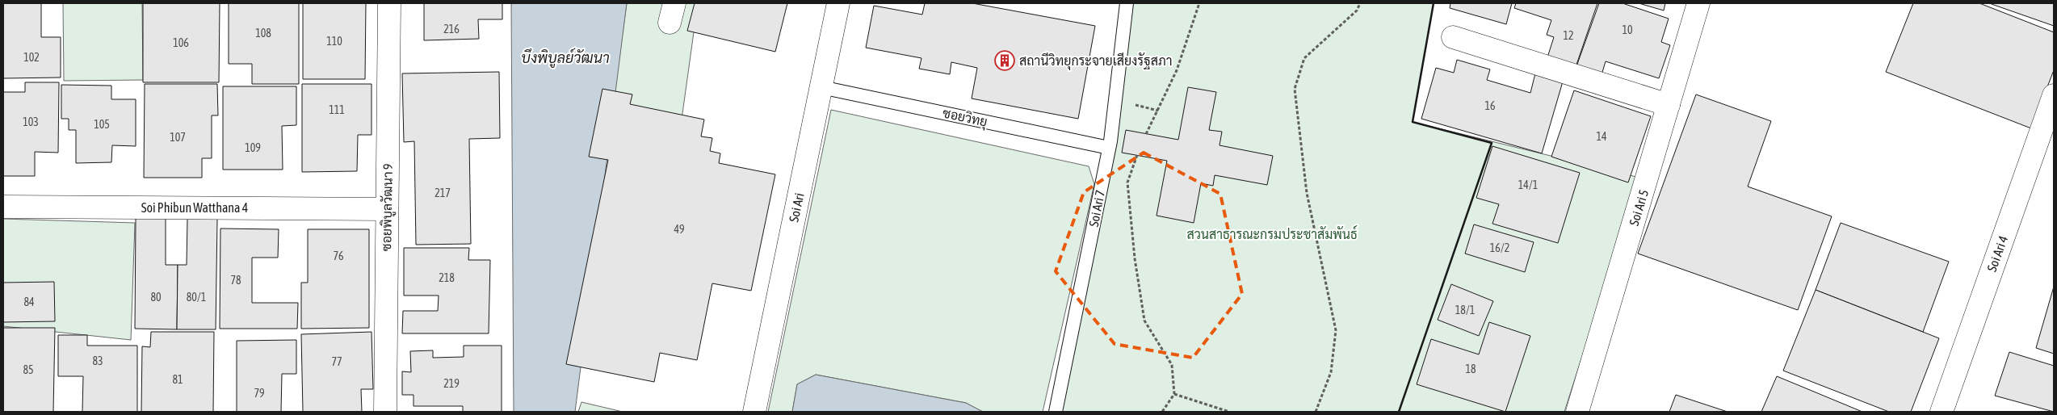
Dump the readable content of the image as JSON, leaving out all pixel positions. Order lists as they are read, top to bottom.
{
  "streets": {
    "street": [
      "Soi Phibun Watthana 4",
      "ซอยพิบูลวัฒนา 9",
      "Soi Ari",
      "Soi Ari 5",
      "Soi Ari 4"
    ],
    "lane": ["ซอยวิทยุ", "Soi Ari 7"]
  },
  "crossings": [
    ["ซอยวิทยุ", "Soi Ari"],
    ["ซอยวิทยุ", "Soi Ari 7"],
    ["Soi Phibun Watthana 4", "ซอยพิบูลวัฒนา 9"]
  ],
  "water": ["บึงพิบูลย์วัฒนา"],
  "parks": ["สวนสาธารณะกรมประชาสัมพันธ์"],
  "places": {
    "building": ["สถานีวิทยุกระจายเสียงรัฐสภา"]
  },
  "house_numbers": [
    "216",
    "10",
    "108",
    "12",
    "110",
    "106",
    "102",
    "16",
    "111",
    "103",
    "105",
    "14",
    "107",
    "109",
    "14/1",
    "217",
    "49",
    "16/2",
    "76",
    "218",
    "78",
    "80",
    "80/1",
    "84",
    "18/1",
    "83",
    "77",
    "18",
    "85",
    "81",
    "219",
    "79"
  ]
}
